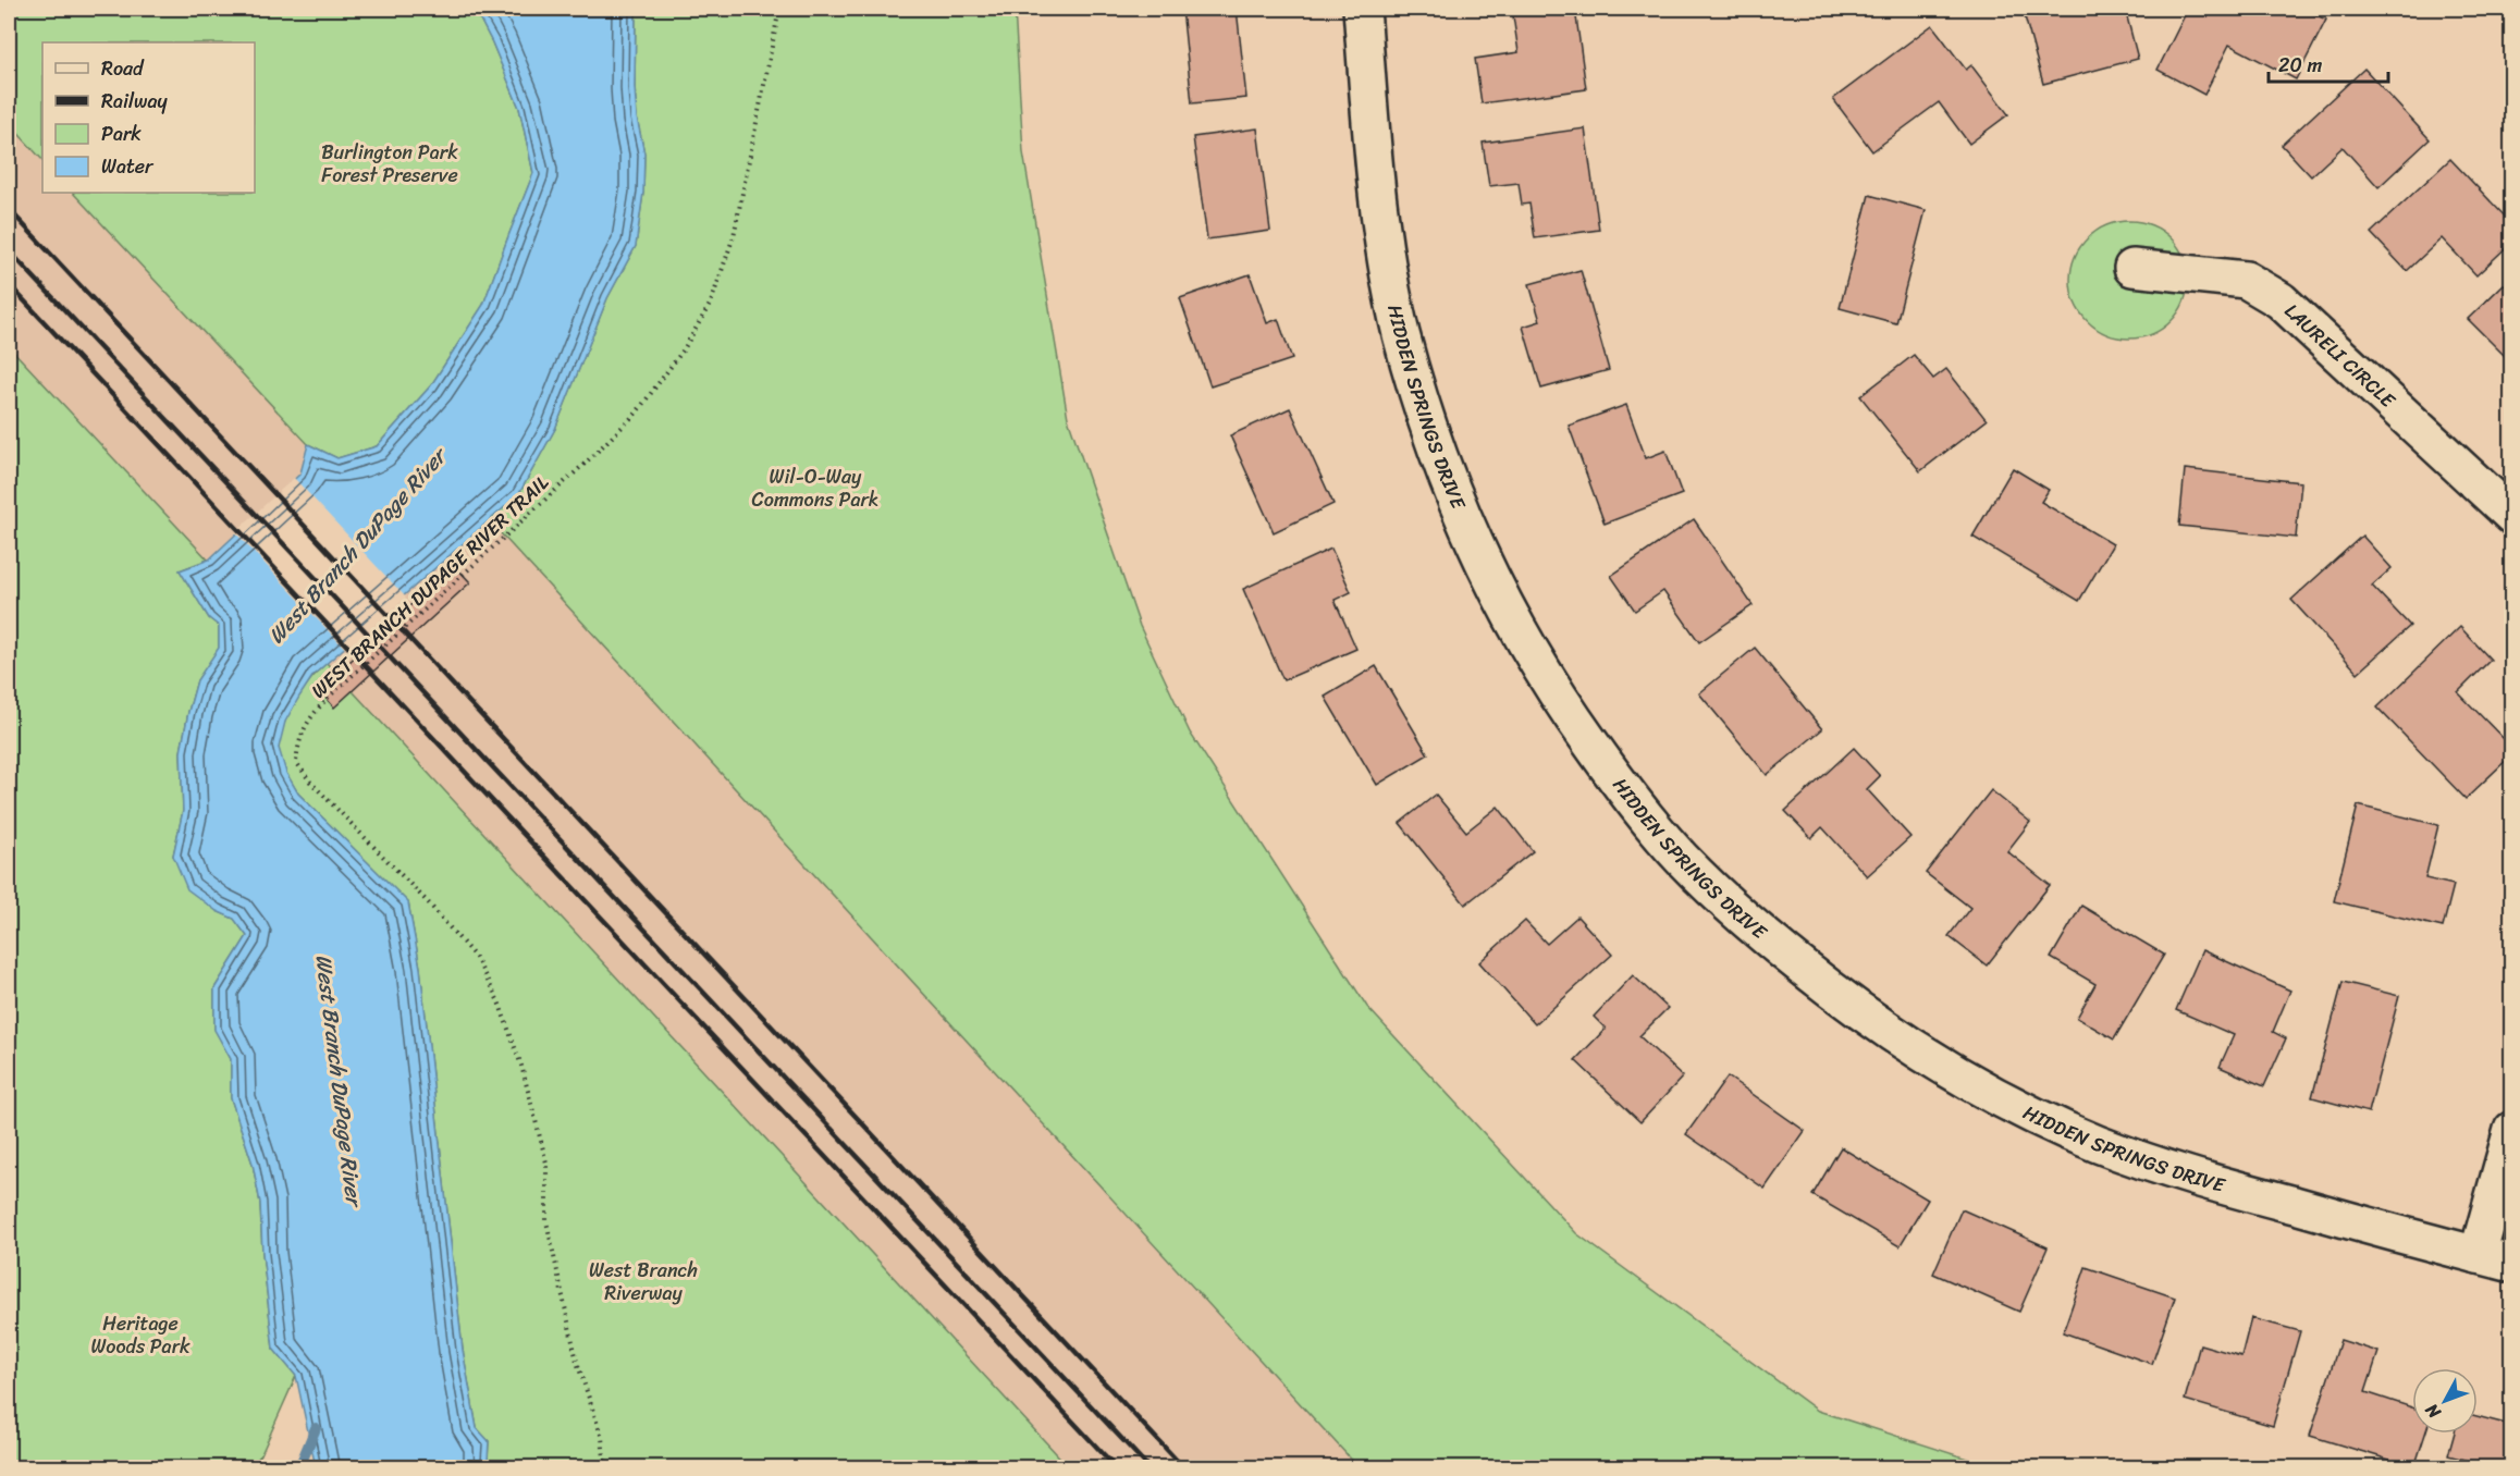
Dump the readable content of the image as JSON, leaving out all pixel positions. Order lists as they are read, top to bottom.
{
  "streets": {
    "street": ["LAURELI CIRCLE", "HIDDEN SPRINGS DRIVE"],
    "path": ["WEST BRANCH DUPAGE RIVER TRAIL"]
  },
  "water": ["West Branch DuPage River"],
  "parks": [
    "Burlington Park Forest Preserve",
    "Wil-O-Way Commons Park",
    "West Branch Riverway",
    "Heritage Woods Park"
  ],
  "legend": [
    "Road",
    "Railway",
    "Park",
    "Water"
  ],
  "scale_bar": "20 m",
  "north": "bottom left"
}
